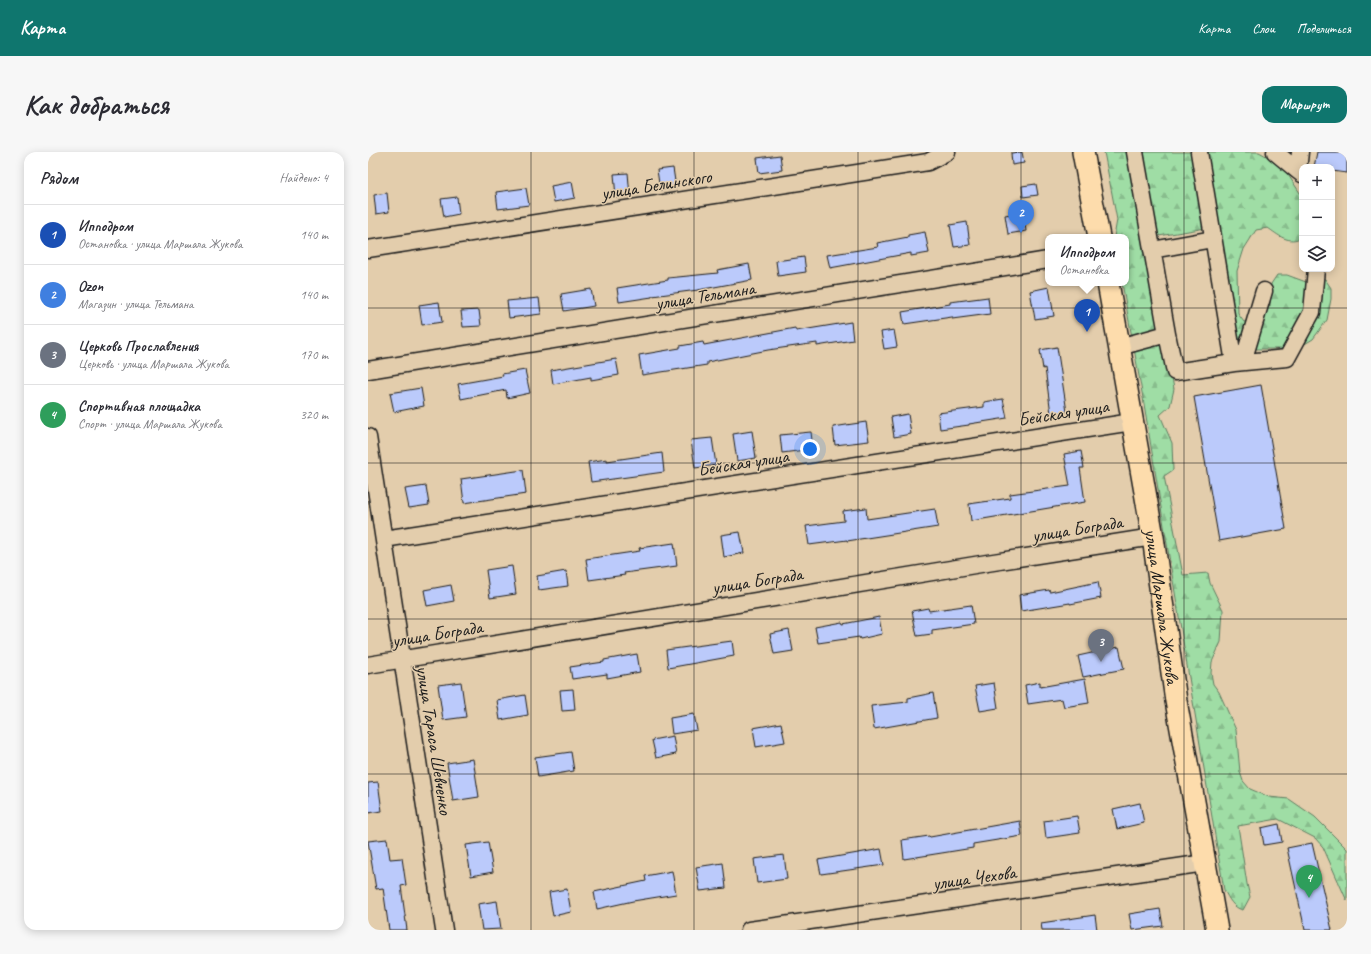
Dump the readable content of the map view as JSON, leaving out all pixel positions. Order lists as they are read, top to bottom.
{
  "streets": {
    "main road": ["улица Маршала Жукова"],
    "street": [
      "улица Белинского",
      "улица Тельмана",
      "Бейская улица",
      "улица Бограда",
      "улица Тараса Шевченко",
      "улица Чехова"
    ]
  },
  "crossings": [
    ["Бейская улица", "улица Маршала Жукова"],
    ["Бейская улица", "улица Тараса Шевченко"],
    ["улица Бограда", "улица Маршала Жукова"],
    ["улица Бограда", "улица Тараса Шевченко"],
    ["улица Маршала Жукова", "улица Чехова"]
  ],
  "page": {
    "header": "Карта",
    "nav": ["Карта", "Слои", "Поделиться"],
    "buttons": "Маршрут",
    "title": "Как добраться",
    "heading": ["Рядом", "Найдено: 4"],
    "map_buttons": ["+", "−"],
    "pins": [
      "2",
      "1",
      "3",
      "4"
    ],
    "list": [
      {
        "mark": "1",
        "name": "Ипподром",
        "note": "Остановка · улица Маршала Жукова",
        "value": "140 m"
      },
      {
        "mark": "2",
        "name": "Ozon",
        "note": "Магазин · улица Тельмана",
        "value": "140 m"
      },
      {
        "mark": "3",
        "name": "Церковь Прославления",
        "note": "Церковь · улица Маршала Жукова",
        "value": "170 m"
      },
      {
        "mark": "4",
        "name": "Спортивная площадка",
        "note": "Спорт · улица Маршала Жукова",
        "value": "320 m"
      }
    ],
    "popup": ["Ипподром", "Остановка"]
  }
}
